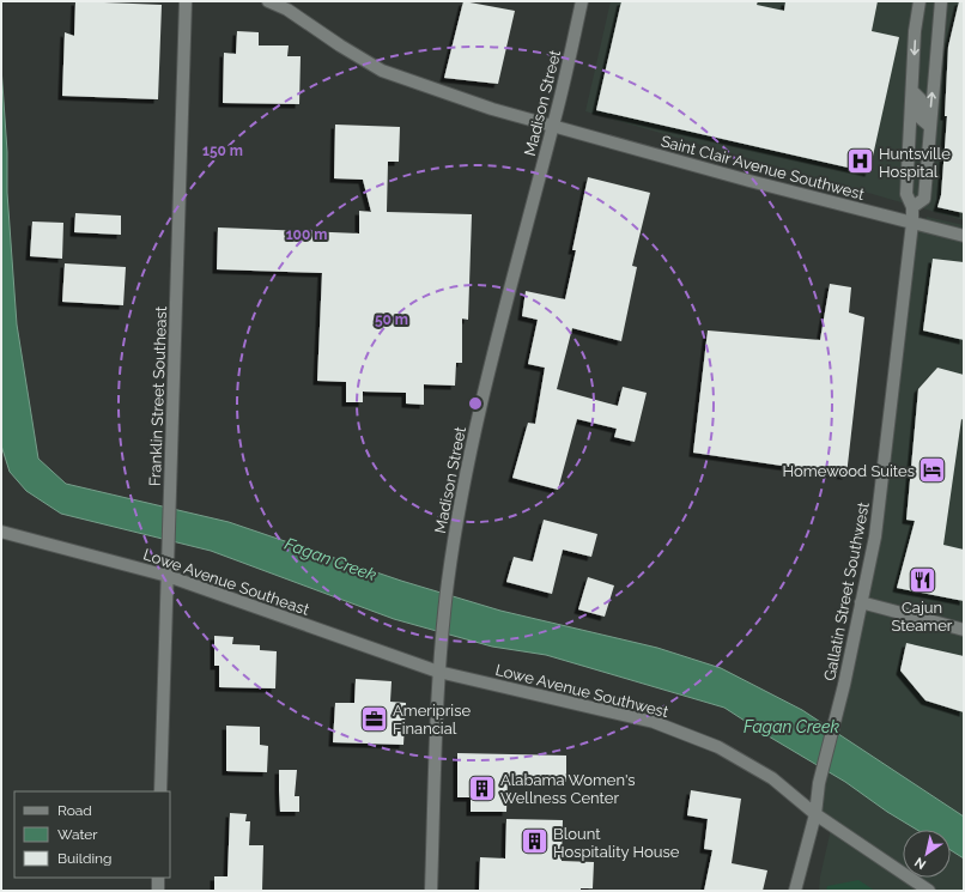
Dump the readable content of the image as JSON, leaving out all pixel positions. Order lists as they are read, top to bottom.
{
  "streets": {
    "street": [
      "Madison Street",
      "Saint Clair Avenue Southwest",
      "Franklin Street Southeast",
      "Lowe Avenue Southeast",
      "Gallatin Street Southwest",
      "Lowe Avenue Southwest"
    ]
  },
  "crossings": [
    ["Madison Street", "Saint Clair Avenue Southwest"],
    ["Madison Street", "Lowe Avenue Southeast"],
    ["Madison Street", "Lowe Avenue Southwest"],
    ["Saint Clair Avenue Southwest", "Gallatin Street Southwest"],
    ["Franklin Street Southeast", "Lowe Avenue Southeast"],
    ["Lowe Avenue Southeast", "Lowe Avenue Southwest"],
    ["Gallatin Street Southwest", "Lowe Avenue Southwest"]
  ],
  "water": ["Fagan Creek"],
  "places": {
    "hospital": ["Huntsville Hospital"],
    "hotel": ["Homewood Suites"],
    "restaurant": ["Cajun Steamer"],
    "office": ["Ameriprise Financial"],
    "building": ["Alabama Women's Wellness Center", "Blount Hospitality House"]
  },
  "legend": ["Road", "Water", "Building"],
  "north": "bottom left",
  "rings": ["150 m", "100 m", "50 m"]
}
